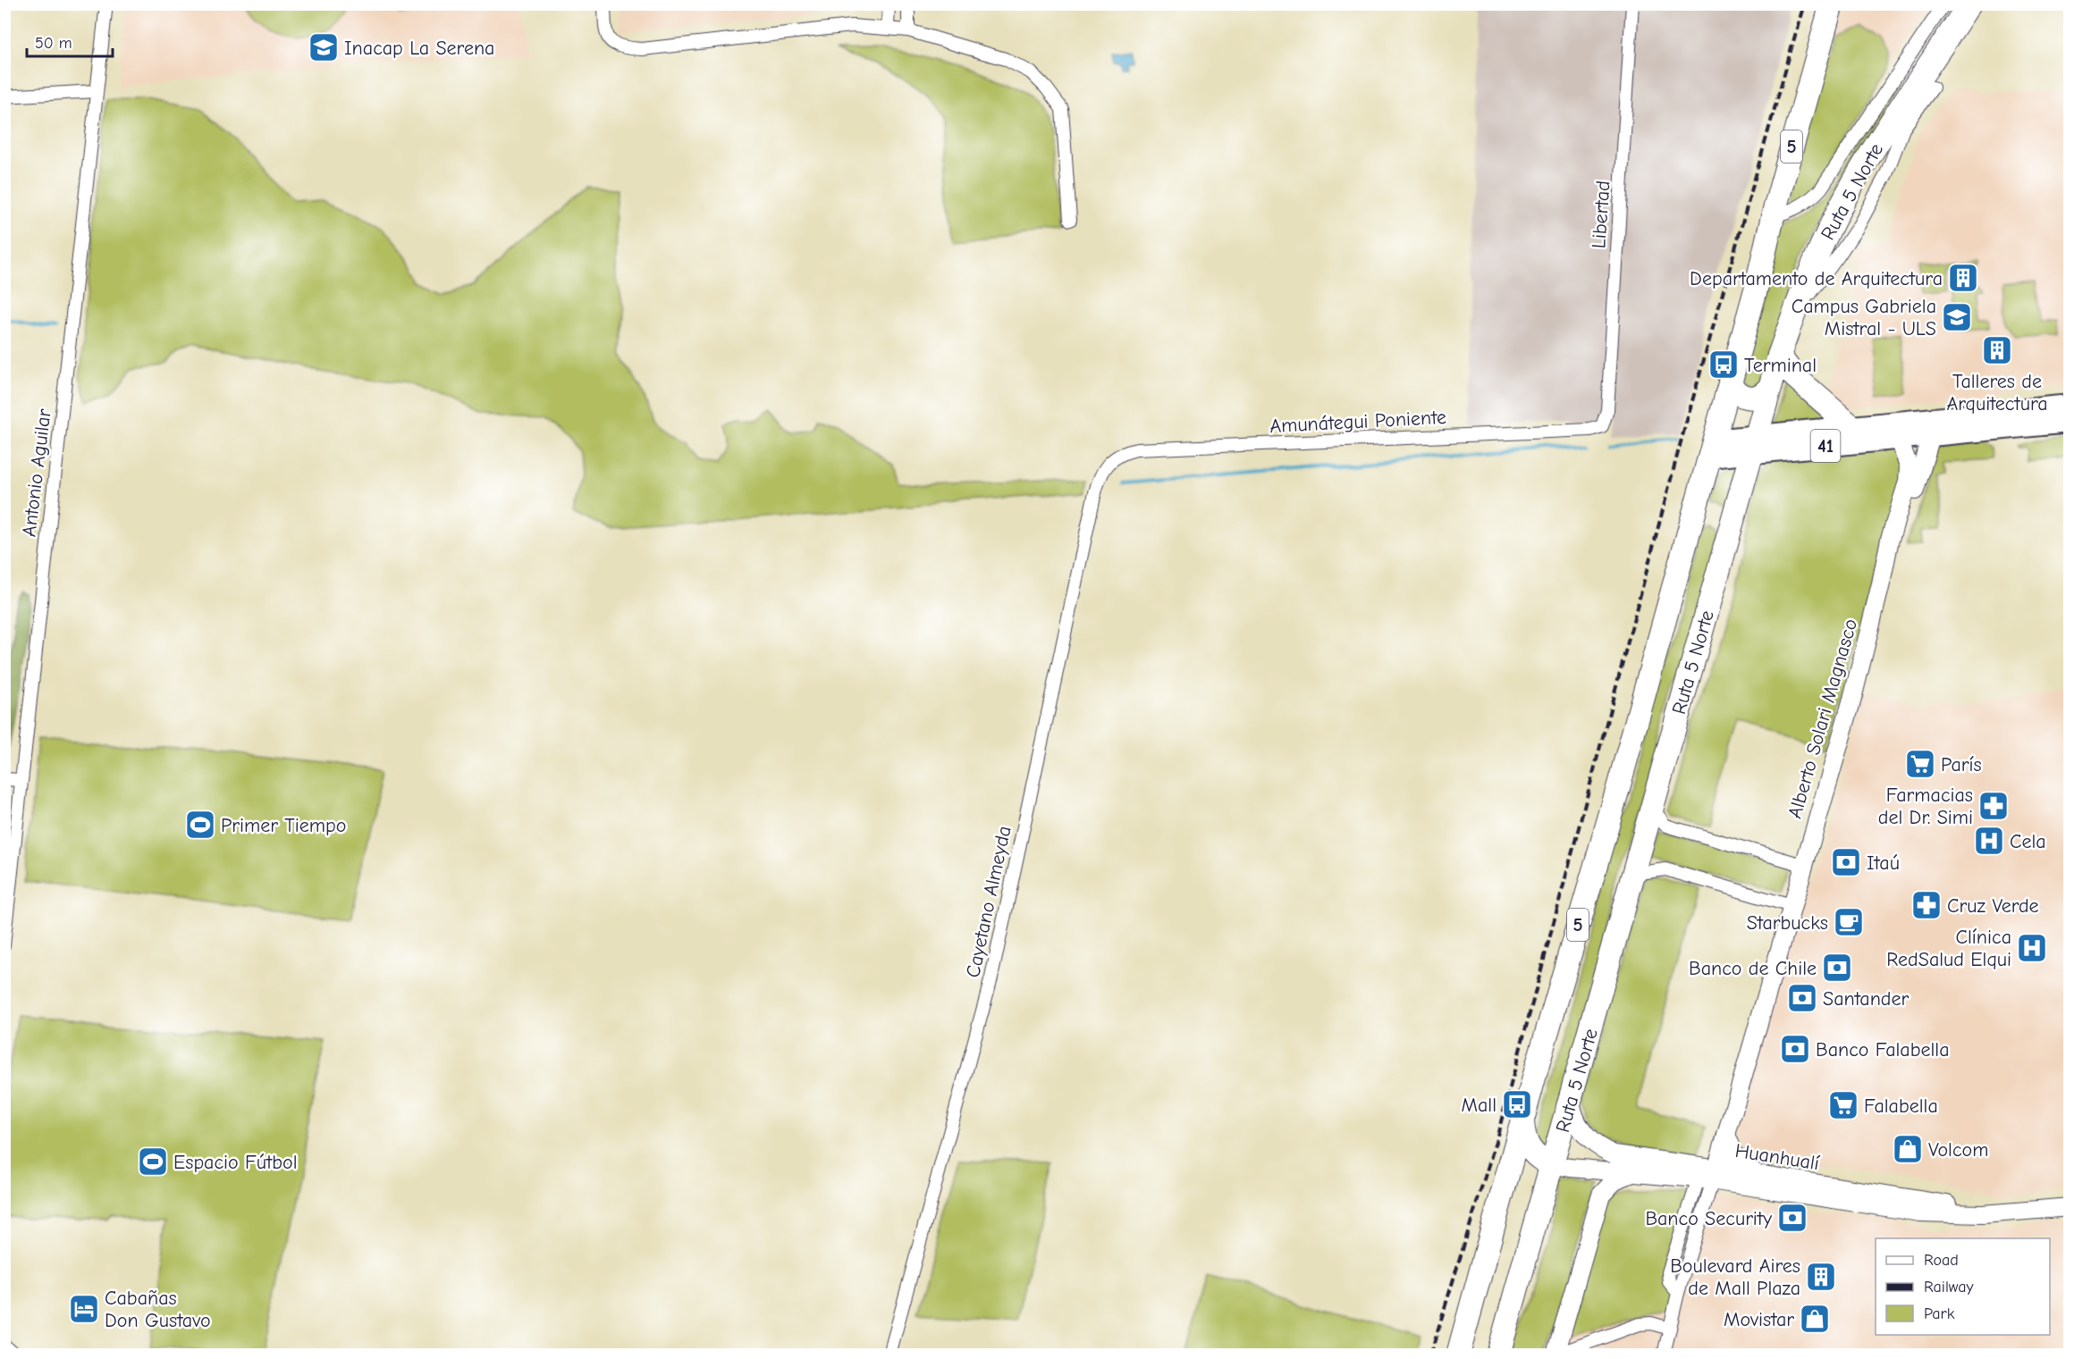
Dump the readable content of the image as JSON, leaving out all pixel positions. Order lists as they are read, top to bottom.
{
  "streets": {
    "highway": ["5", "Ruta 5 Norte"],
    "main road": ["41"],
    "street": [
      "Libertad",
      "Amunátegui Poniente",
      "Antonio Aguilar",
      "Alberto Solari Magnasco",
      "Cayetano Almeyda",
      "Huanhualí"
    ]
  },
  "crossings": [
    ["Ruta 5 Norte", "41"],
    ["Ruta 5 Norte", "Huanhualí"],
    ["Libertad", "Amunátegui Poniente"],
    ["Amunátegui Poniente", "Cayetano Almeyda"],
    ["41", "Alberto Solari Magnasco"],
    ["Alberto Solari Magnasco", "Huanhualí"]
  ],
  "places": {
    "school or university": ["Inacap La Serena", "Campus Gabriela Mistral - ULS"],
    "building": ["Departamento de Arquitectura", "Talleres de Arquitectura", "Boulevard Aires de Mall Plaza"],
    "bus stop": ["Terminal", "Mall"],
    "supermarket": ["París", "Falabella"],
    "pharmacy": ["Farmacias del Dr. Simi", "Cruz Verde"],
    "sports": ["Primer Tiempo", "Espacio Fútbol"],
    "hospital": ["Cela", "Clínica RedSalud Elqui"],
    "bank": [
      "Itaú",
      "Banco de Chile",
      "Santander",
      "Banco Falabella",
      "Banco Security"
    ],
    "cafe": ["Starbucks"],
    "shop": ["Volcom", "Movistar"],
    "hotel": ["Cabañas Don Gustavo"]
  },
  "legend": ["Road", "Railway", "Park"],
  "scale_bar": "50 m"
}
